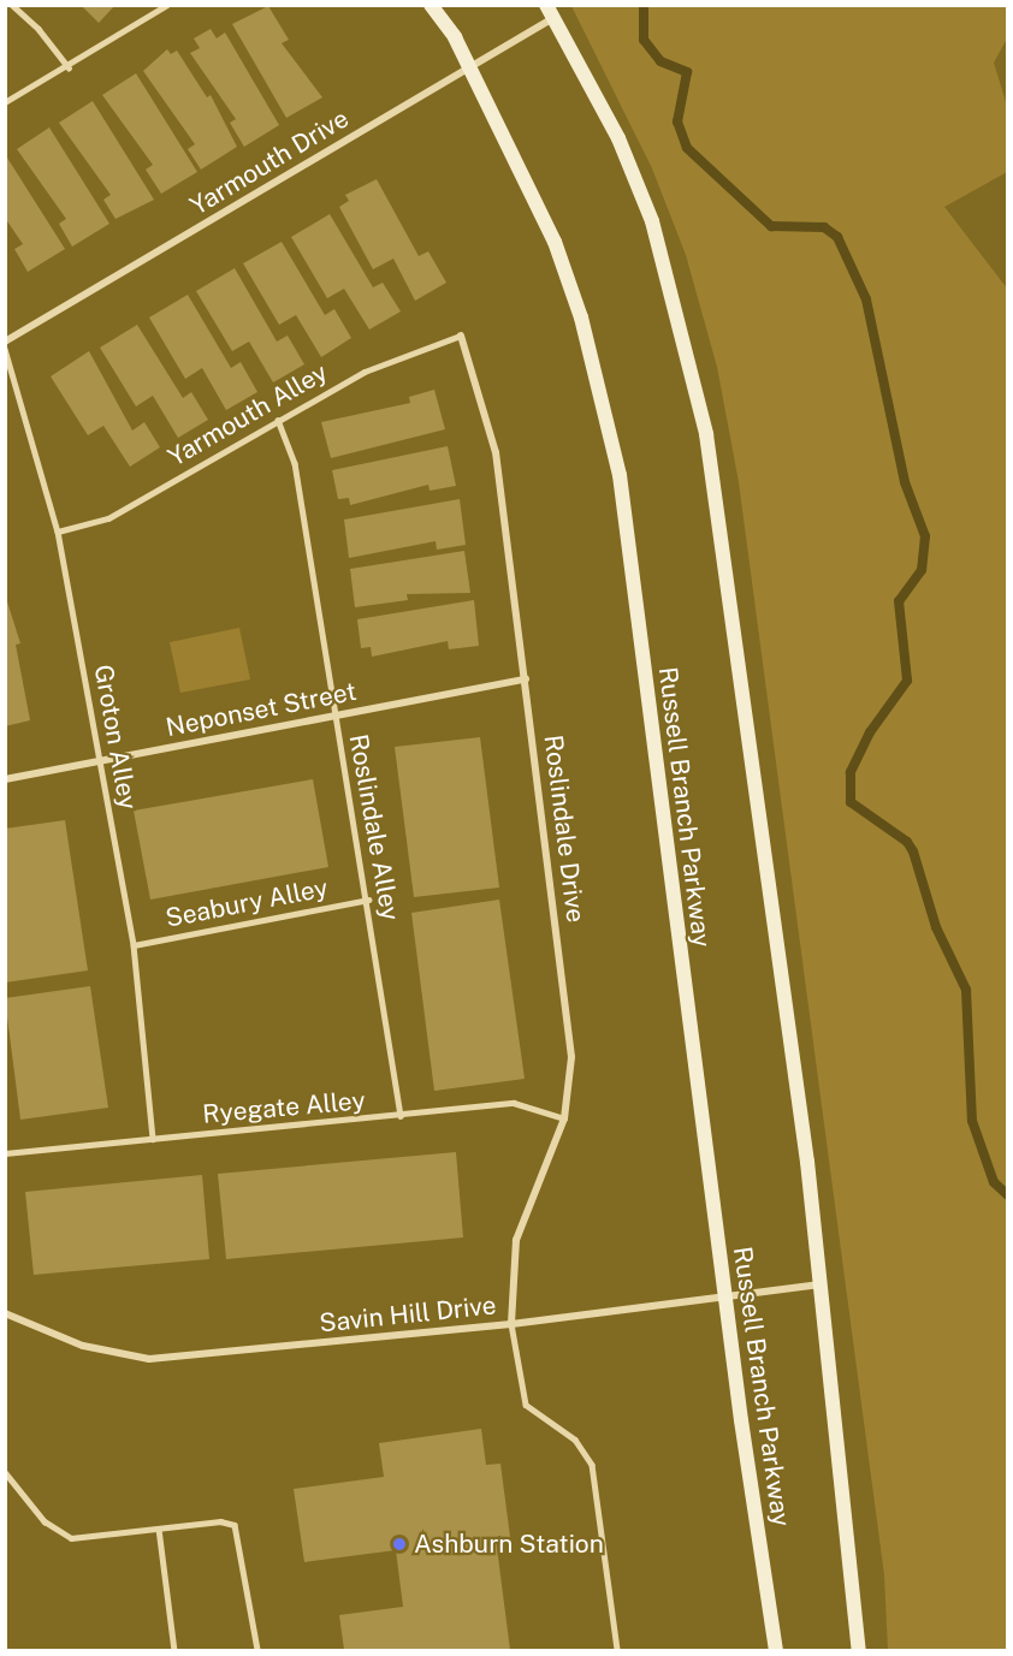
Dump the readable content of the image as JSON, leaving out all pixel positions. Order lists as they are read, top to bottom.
{
  "streets": {
    "main road": ["Russell Branch Parkway"],
    "street": [
      "Yarmouth Drive",
      "Neponset Street",
      "Roslindale Drive",
      "Savin Hill Drive"
    ],
    "lane": [
      "Yarmouth Alley",
      "Groton Alley",
      "Roslindale Alley",
      "Seabury Alley",
      "Ryegate Alley"
    ]
  },
  "crossings": [
    ["Yarmouth Drive", "Russell Branch Parkway"],
    ["Yarmouth Alley", "Groton Alley"],
    ["Yarmouth Alley", "Roslindale Alley"],
    ["Yarmouth Alley", "Roslindale Drive"],
    ["Neponset Street", "Groton Alley"],
    ["Neponset Street", "Roslindale Alley"],
    ["Neponset Street", "Roslindale Drive"],
    ["Groton Alley", "Seabury Alley"],
    ["Groton Alley", "Ryegate Alley"],
    ["Russell Branch Parkway", "Savin Hill Drive"],
    ["Roslindale Alley", "Seabury Alley"],
    ["Roslindale Alley", "Ryegate Alley"],
    ["Roslindale Drive", "Ryegate Alley"],
    ["Roslindale Drive", "Savin Hill Drive"]
  ],
  "places": ["Ashburn Station"]
}
